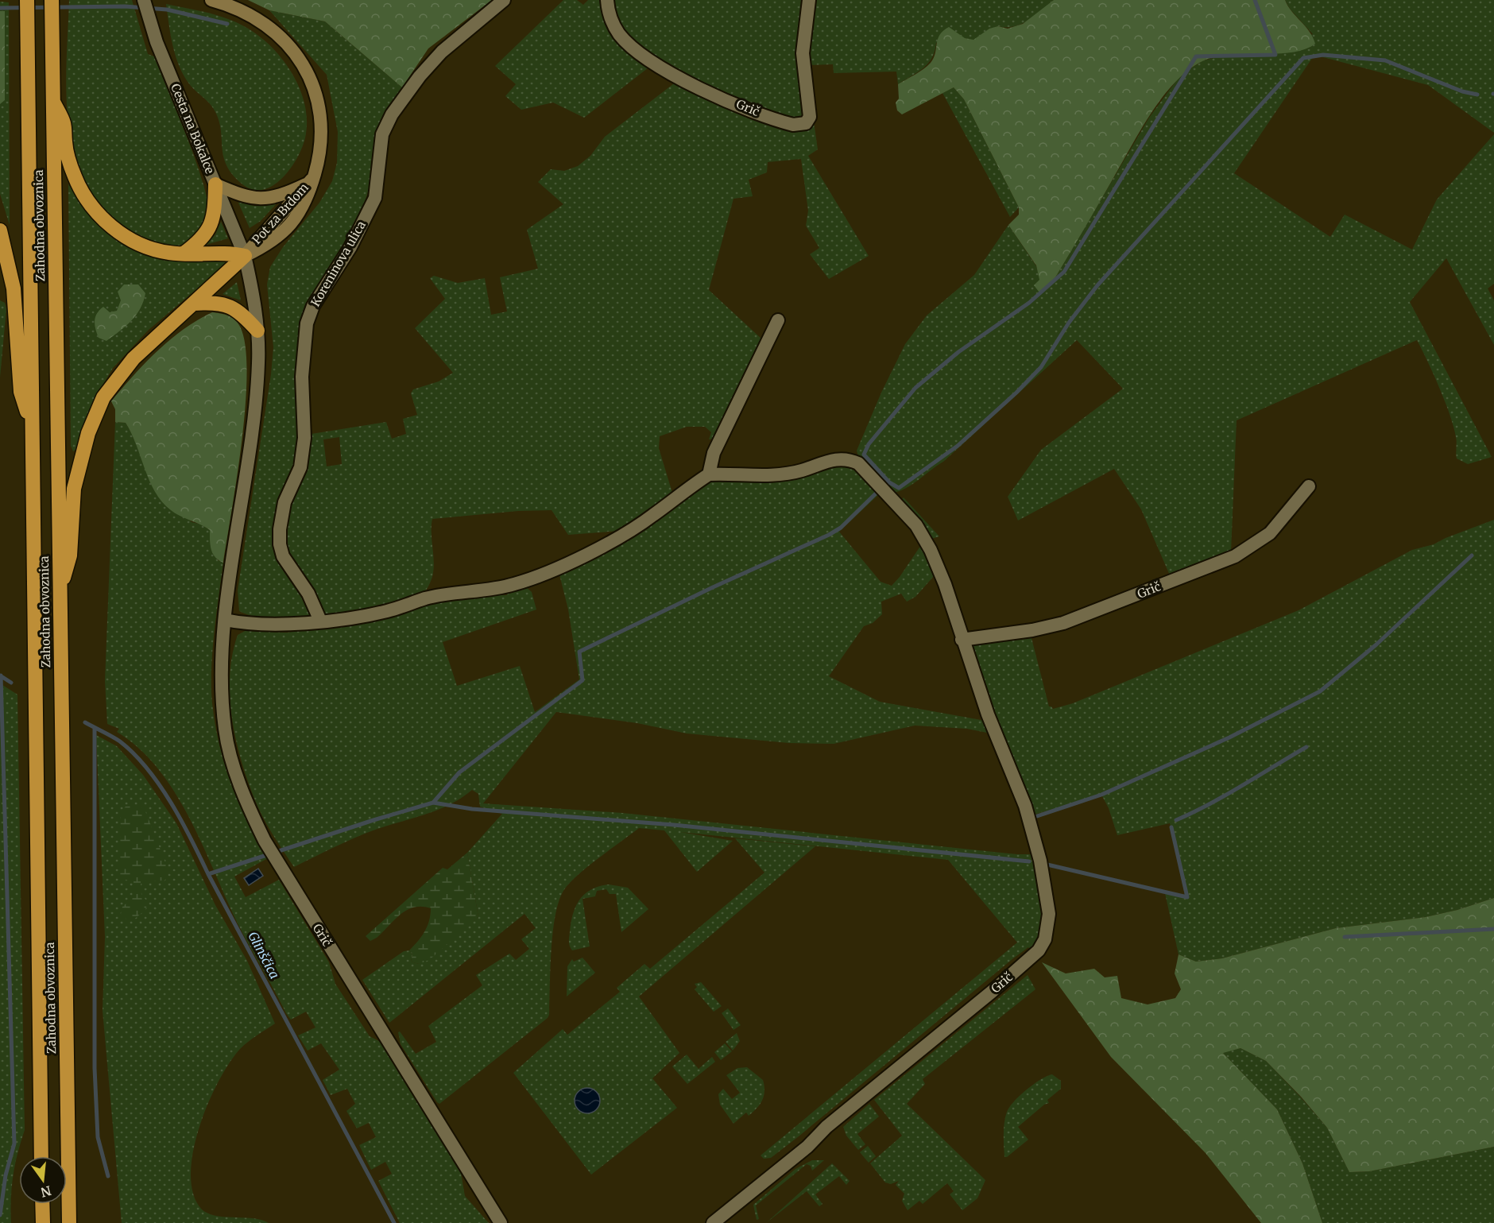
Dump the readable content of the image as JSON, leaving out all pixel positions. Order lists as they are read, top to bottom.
{
  "streets": {
    "highway": ["Zahodna obvoznica"],
    "main road": ["Pot za Brdom"],
    "street": ["Grič", "Cesta na Bokalce", "Koreninova ulica"]
  },
  "crossings": [
    ["Grič", "Cesta na Bokalce"],
    ["Cesta na Bokalce", "Pot za Brdom"]
  ],
  "water": ["Glinščica"],
  "north": "bottom"
}
